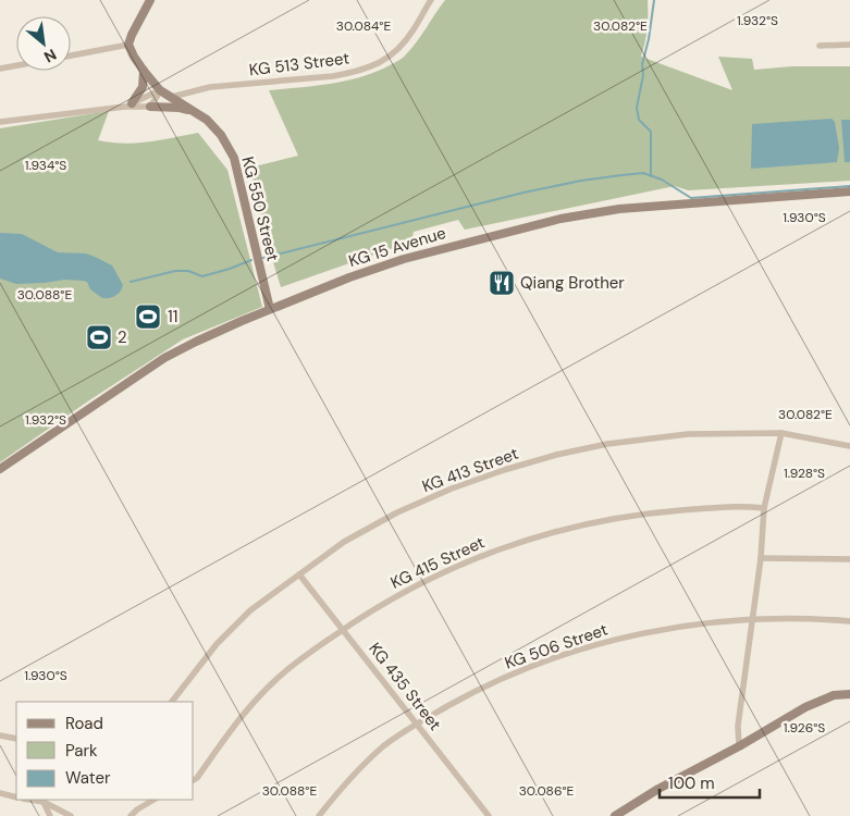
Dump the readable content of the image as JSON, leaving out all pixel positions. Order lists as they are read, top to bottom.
{
  "streets": {
    "main road": ["KG 550 Street", "KG 15 Avenue"],
    "street": [
      "KG 513 Street",
      "KG 413 Street",
      "KG 415 Street",
      "KG 506 Street",
      "KG 435 Street"
    ]
  },
  "crossings": [
    ["KG 513 Street", "KG 550 Street"],
    ["KG 550 Street", "KG 15 Avenue"],
    ["KG 413 Street", "KG 435 Street"],
    ["KG 415 Street", "KG 435 Street"],
    ["KG 506 Street", "KG 435 Street"]
  ],
  "places": {
    "restaurant": ["Qiang Brother"],
    "sports": ["11", "2"]
  },
  "legend": ["Road", "Park", "Water"],
  "scale_bar": "100 m",
  "north": "bottom right",
  "coordinates": [
    "1.932°S",
    "30.084°E",
    "30.082°E",
    "1.934°S",
    "1.930°S",
    "30.088°E",
    "1.928°S",
    "1.926°S",
    "30.086°E"
  ]
}
